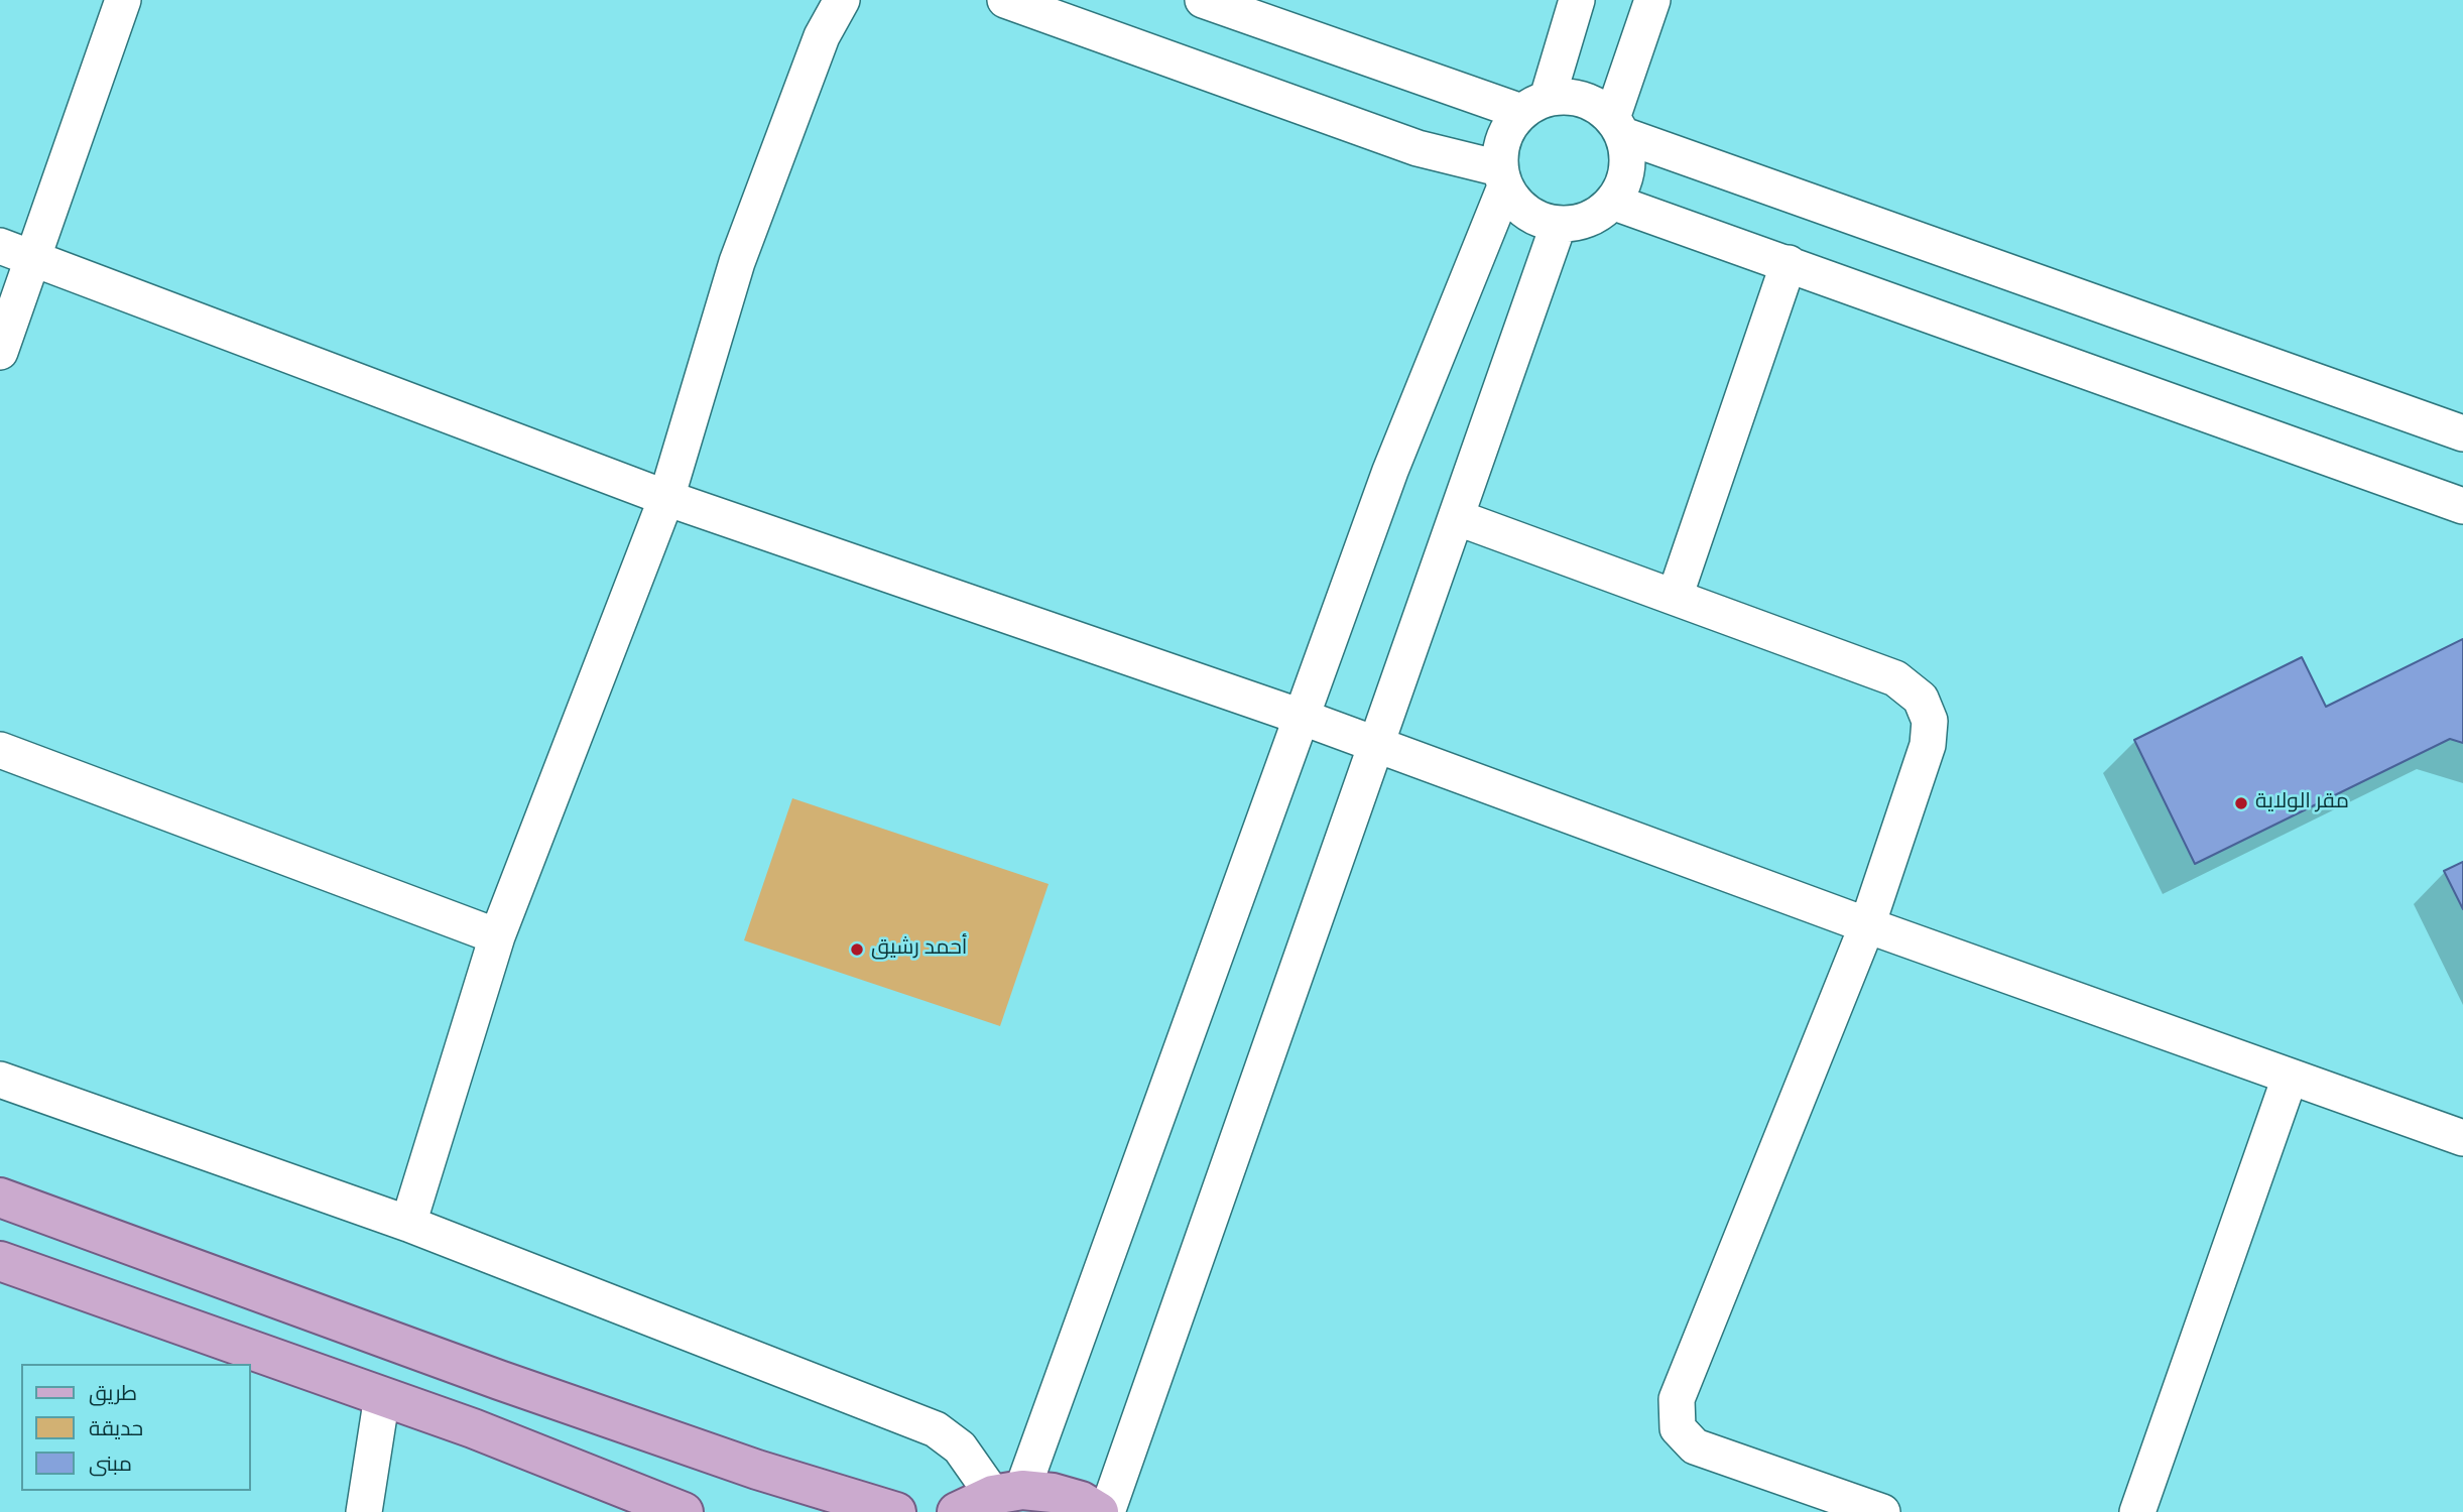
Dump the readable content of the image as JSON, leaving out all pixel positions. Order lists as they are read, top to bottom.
{
  "places": ["مقر الولاية", "أحمد رشيق"],
  "legend": ["طريق", "حديقة", "مبنى"]
}
